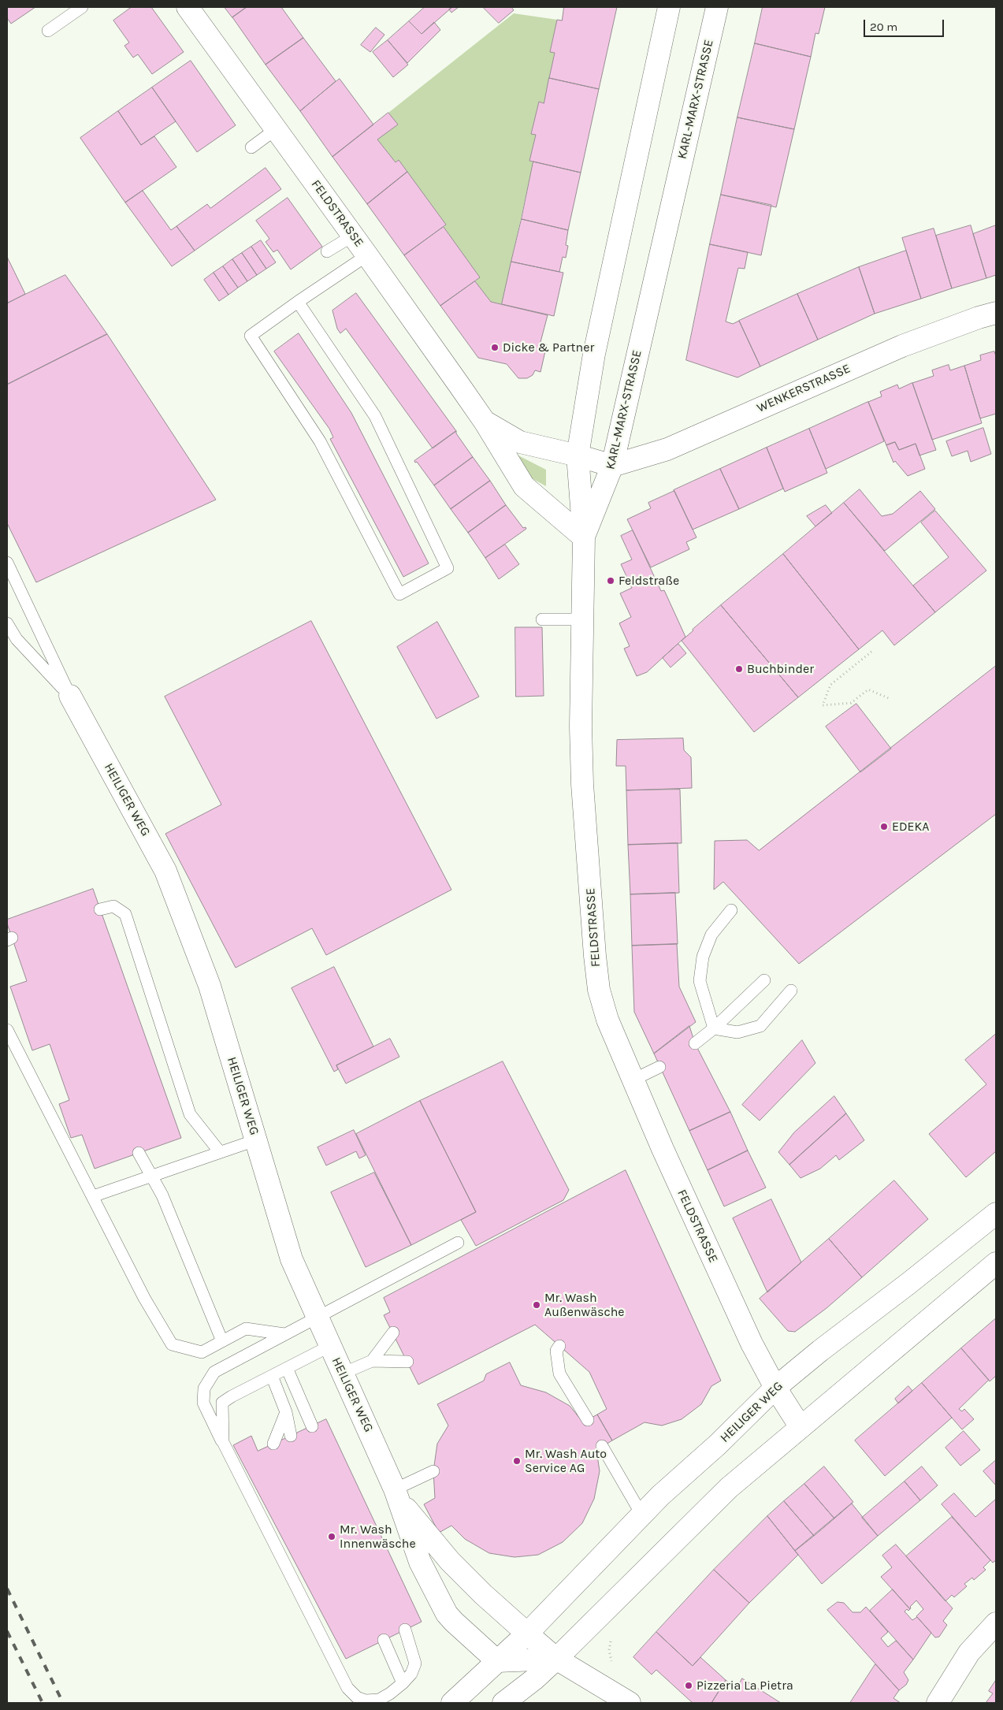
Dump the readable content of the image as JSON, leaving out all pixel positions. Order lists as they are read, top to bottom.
{
  "streets": {
    "street": [
      "KARL-MARX-STRASSE",
      "FELDSTRASSE",
      "WENKERSTRASSE",
      "HEILIGER WEG"
    ]
  },
  "crossings": [
    ["KARL-MARX-STRASSE", "FELDSTRASSE"],
    ["KARL-MARX-STRASSE", "WENKERSTRASSE"],
    ["FELDSTRASSE", "WENKERSTRASSE"],
    ["FELDSTRASSE", "HEILIGER WEG"]
  ],
  "places": [
    "Dicke & Partner",
    "Feldstraße",
    "Buchbinder",
    "EDEKA",
    "Mr. Wash Außenwäsche",
    "Mr. Wash Auto Service AG",
    "Mr. Wash Innenwäsche",
    "Pizzeria La Pietra"
  ],
  "scale_bar": "20 m"
}
